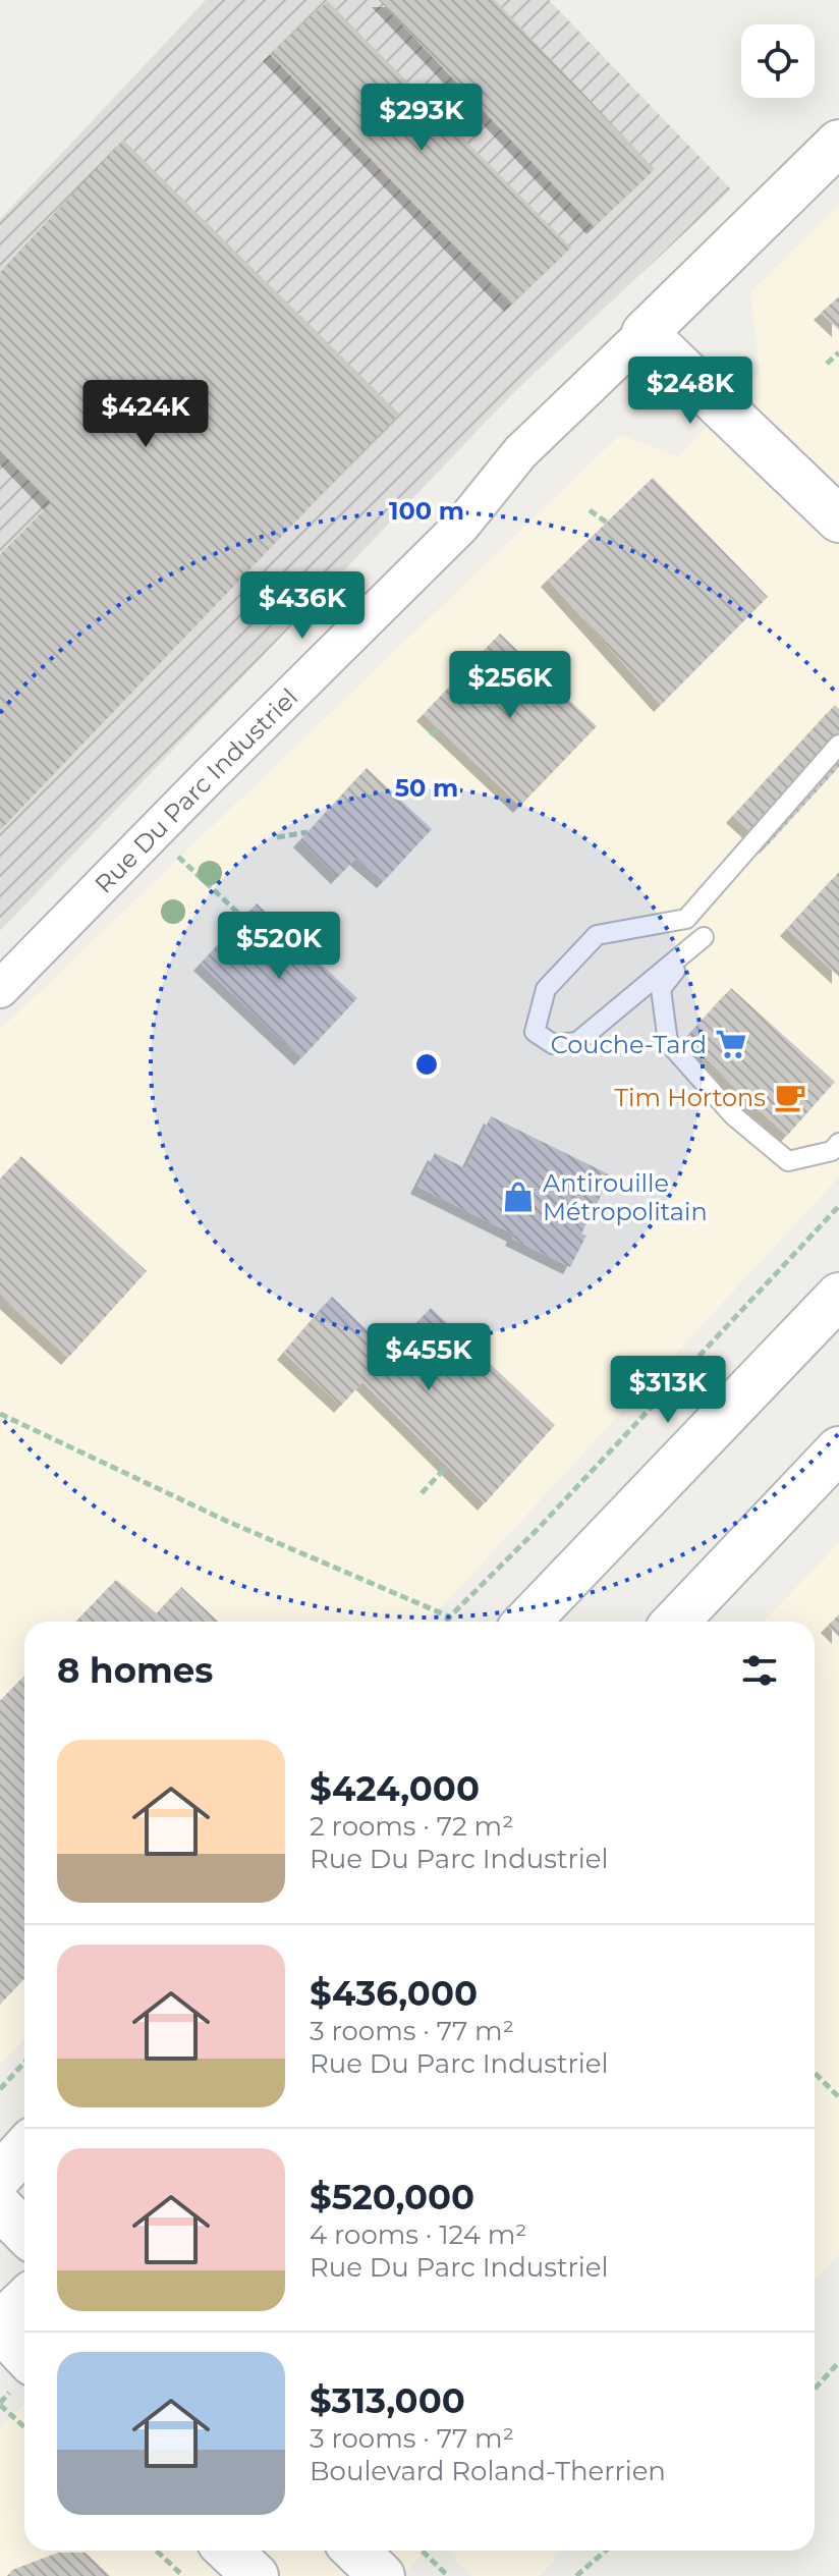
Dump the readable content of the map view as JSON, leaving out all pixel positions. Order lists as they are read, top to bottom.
{
  "streets": {
    "main road": ["Rue Du Parc Industriel"]
  },
  "places": {
    "supermarket": ["Couche-Tard"],
    "cafe": ["Tim Hortons"],
    "shop": ["Antirouille Métropolitain"]
  },
  "page": {
    "price": [
      "$293K",
      "$248K",
      "$424K",
      "$436K",
      "$256K",
      "$520K",
      "$455K",
      "$313K"
    ],
    "heading": "8 homes",
    "list": [
      {
        "name": "$424,000",
        "note": "2 rooms · 72 m² · Rue Du Parc Industriel"
      },
      {
        "name": "$436,000",
        "note": "3 rooms · 77 m² · Rue Du Parc Industriel"
      },
      {
        "name": "$520,000",
        "note": "4 rooms · 124 m² · Rue Du Parc Industriel"
      },
      {
        "name": "$313,000",
        "note": "3 rooms · 77 m² · Boulevard Roland-Therrien"
      }
    ]
  },
  "rings": ["100 m", "50 m"]
}
